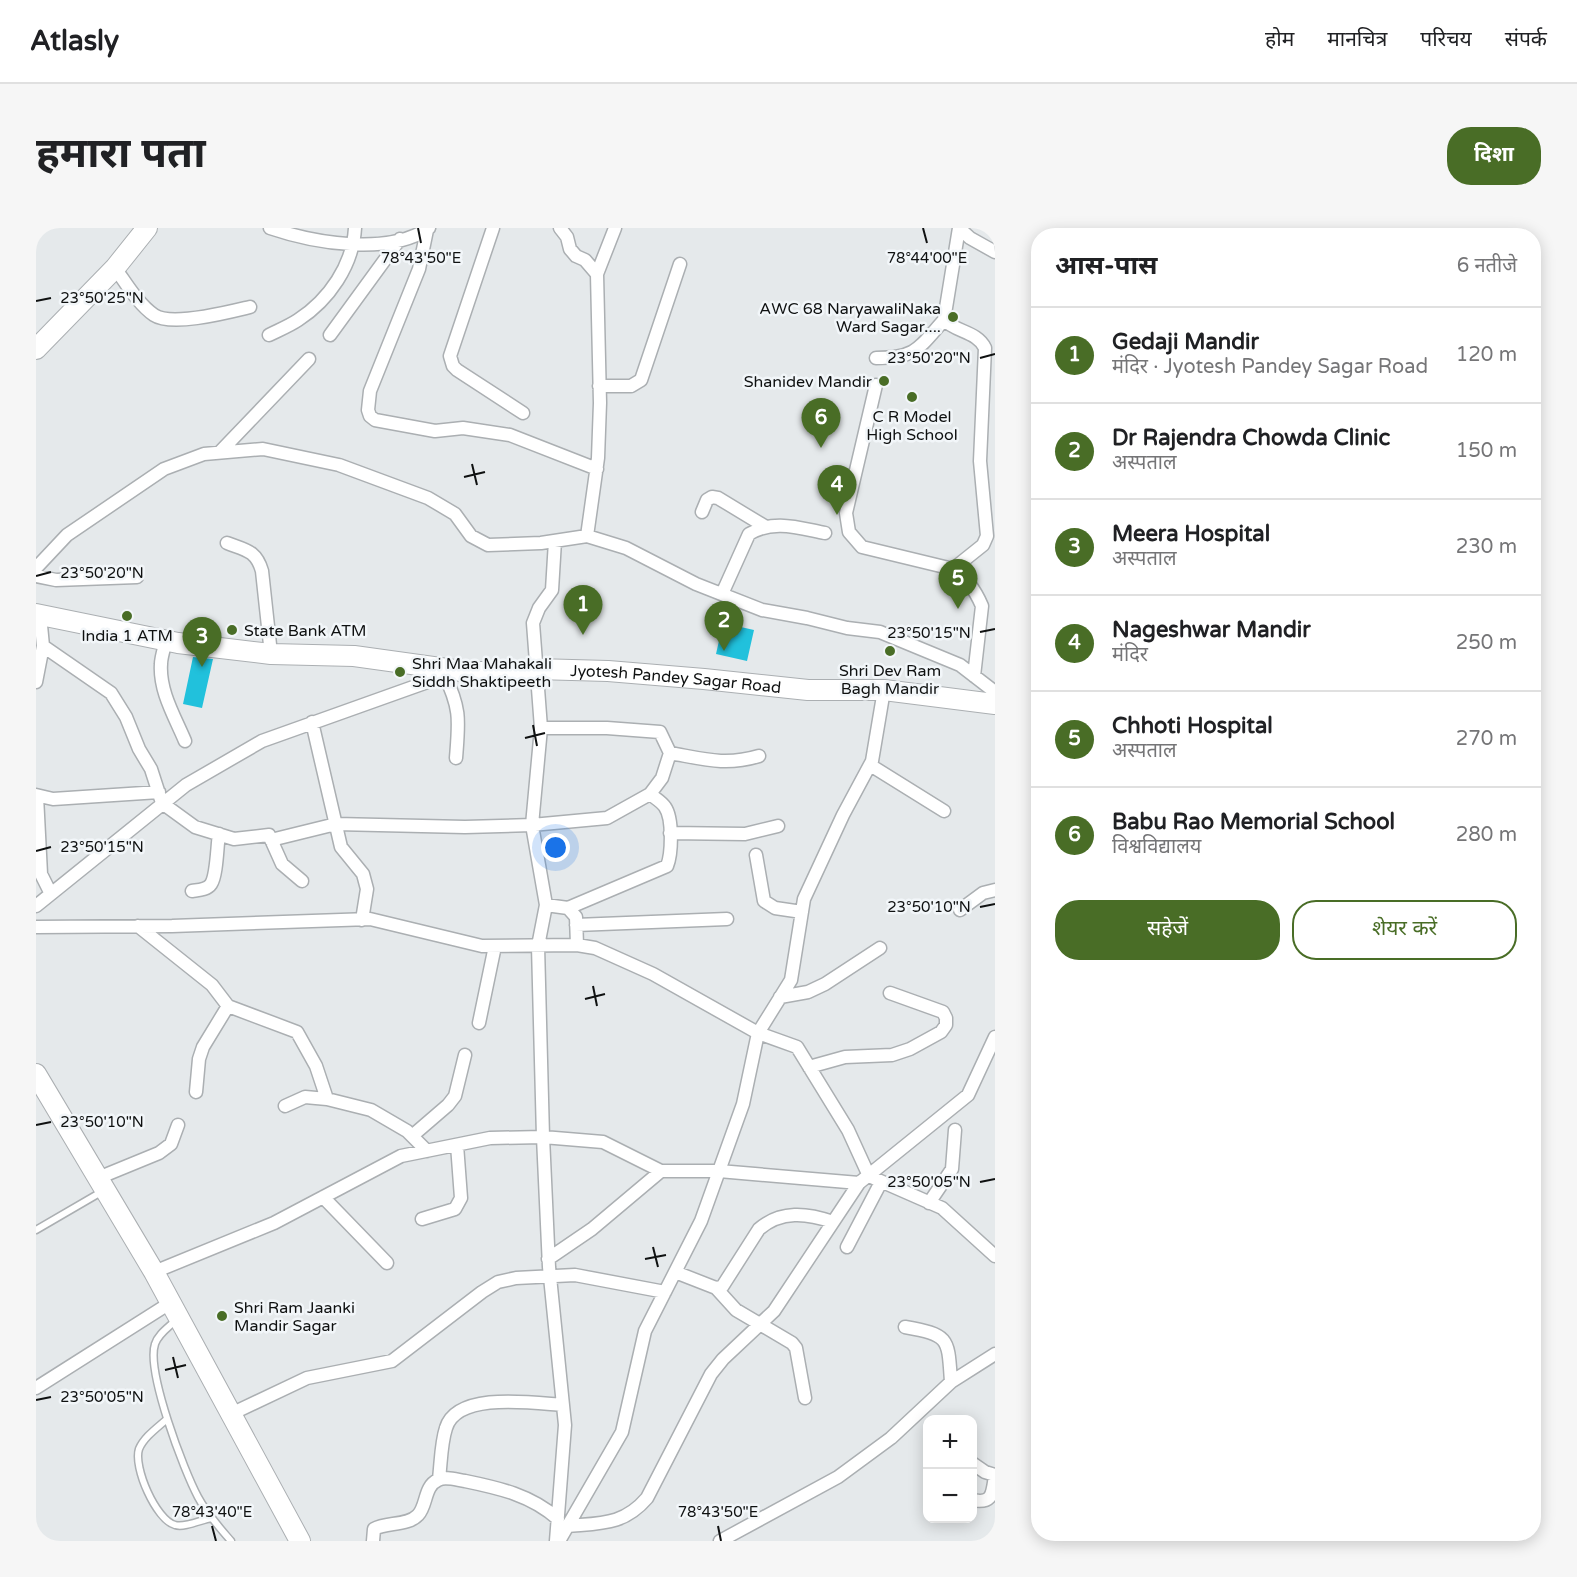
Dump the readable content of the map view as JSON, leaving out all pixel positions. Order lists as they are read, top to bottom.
{
  "streets": {
    "main road": ["Jyotesh Pandey Sagar Road"]
  },
  "places": [
    "AWC 68 NaryawaliNaka Ward Sagar....",
    "Shanidev Mandir",
    "C R Model High School",
    "India 1 ATM",
    "State Bank ATM",
    "Shri Dev Ram Bagh Mandir",
    "Shri Maa Mahakali Siddh Shaktipeeth",
    "Shri Ram Jaanki Mandir Sagar"
  ],
  "page": {
    "header": "Atlasly",
    "nav": [
      "होम",
      "मानचित्र",
      "परिचय",
      "संपर्क"
    ],
    "buttons": [
      "दिशा",
      ["सहेजें", "शेयर करें"]
    ],
    "title": "हमारा पता",
    "heading": ["आस-पास", "6 नतीजे"],
    "list": [
      {
        "mark": "1",
        "name": "Gedaji Mandir",
        "note": "मंदिर · Jyotesh Pandey Sagar Road",
        "value": "120 m"
      },
      {
        "mark": "2",
        "name": "Dr Rajendra Chowda Clinic",
        "note": "अस्पताल",
        "value": "150 m"
      },
      {
        "mark": "3",
        "name": "Meera Hospital",
        "note": "अस्पताल",
        "value": "230 m"
      },
      {
        "mark": "4",
        "name": "Nageshwar Mandir",
        "note": "मंदिर",
        "value": "250 m"
      },
      {
        "mark": "5",
        "name": "Chhoti Hospital",
        "note": "अस्पताल",
        "value": "270 m"
      },
      {
        "mark": "6",
        "name": "Babu Rao Memorial School",
        "note": "विश्वविद्यालय",
        "value": "280 m"
      }
    ],
    "pins": [
      "6",
      "4",
      "5",
      "1",
      "2",
      "3"
    ],
    "map_buttons": ["+", "−"]
  },
  "coordinates": [
    "78°43'50\"E",
    "78°44'00\"E",
    "23°50'25\"N",
    "23°50'20\"N",
    "23°50'15\"N",
    "23°50'10\"N",
    "23°50'05\"N",
    "78°43'40\"E"
  ]
}
